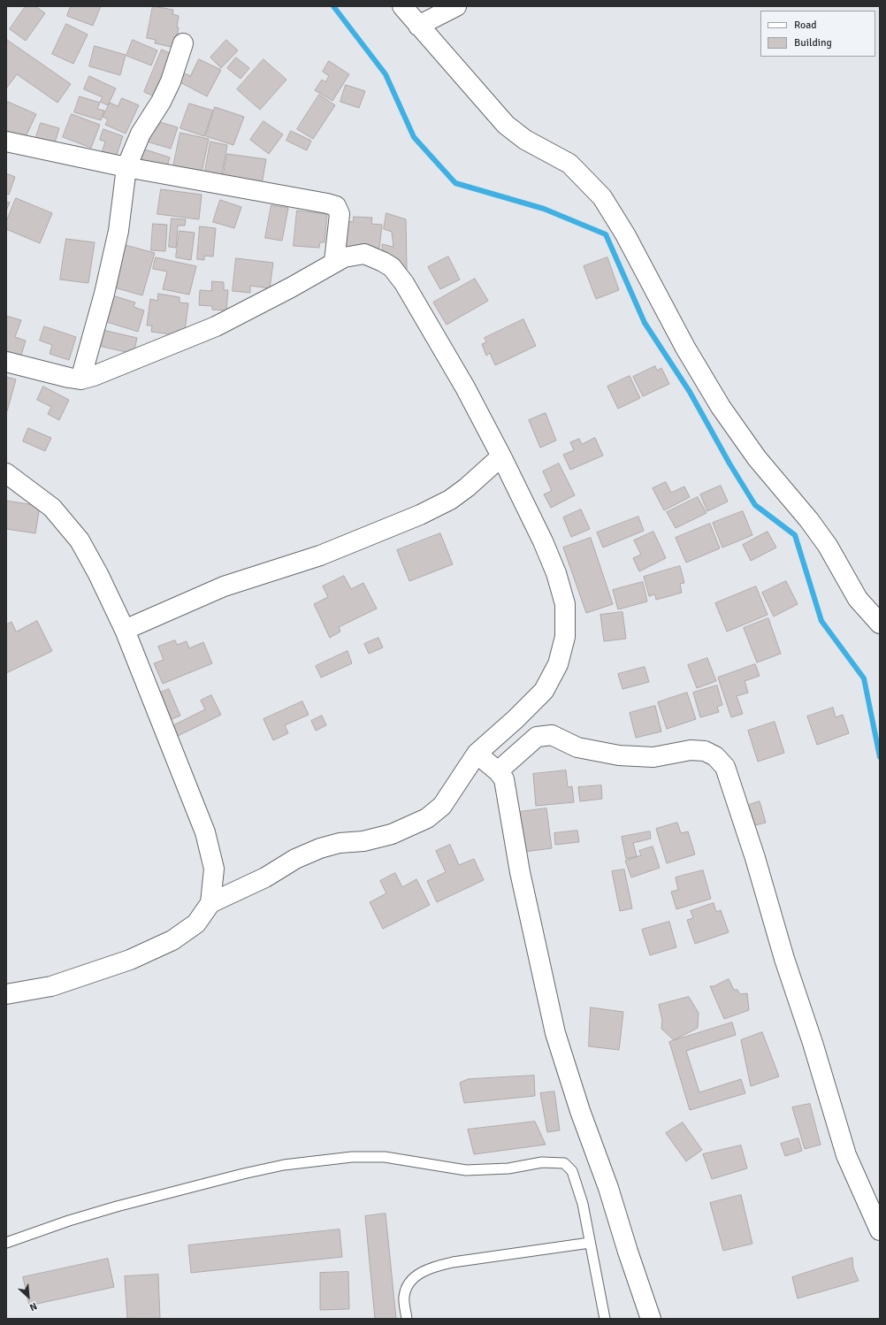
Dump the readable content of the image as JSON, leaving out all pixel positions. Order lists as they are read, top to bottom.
{
  "legend": ["Road", "Building"],
  "north": "bottom right"
}
